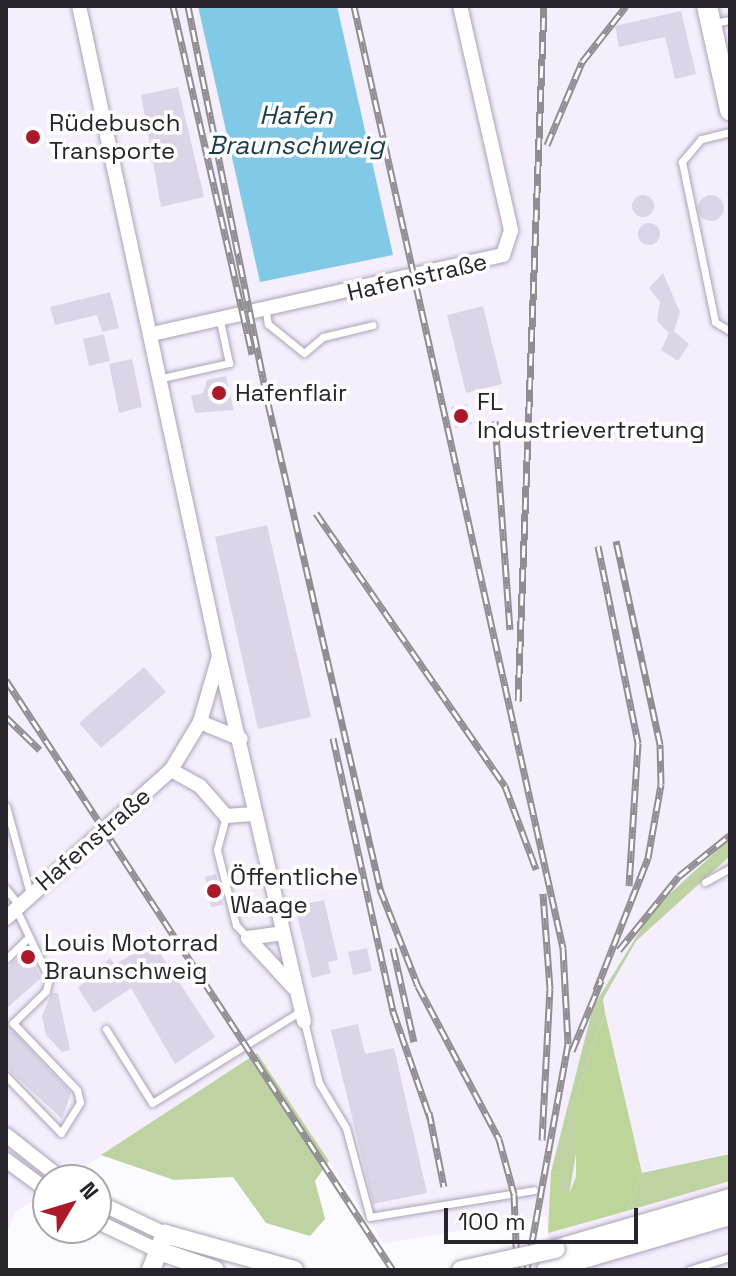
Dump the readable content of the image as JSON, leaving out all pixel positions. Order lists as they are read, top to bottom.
{
  "streets": {
    "street": ["Hafenstraße"]
  },
  "water": ["Hafen Braunschweig"],
  "places": [
    "Rüdebusch Transporte",
    "Hafenflair",
    "FL Industrievertretung",
    "Öffentliche Waage",
    "Louis Motorrad Braunschweig"
  ],
  "scale_bar": "100 m",
  "north": "top right"
}
